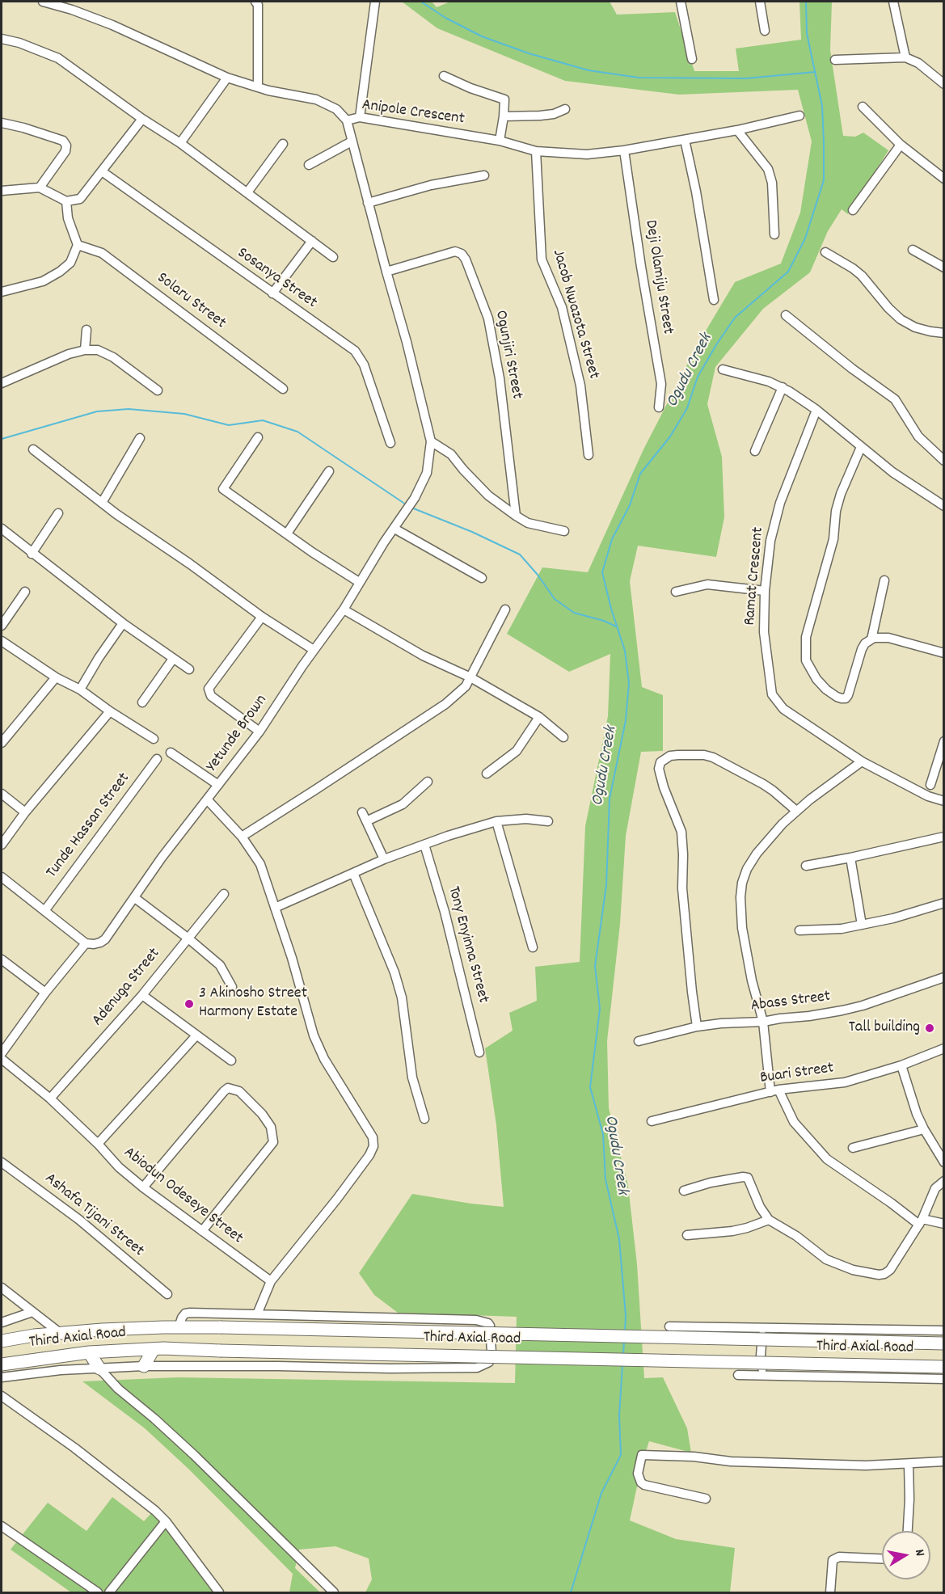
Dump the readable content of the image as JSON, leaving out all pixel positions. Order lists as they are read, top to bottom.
{
  "streets": {
    "highway": ["Third Axial Road"],
    "street": [
      "Anipole Crescent",
      "Deji Olamiju Street",
      "Sosanya Street",
      "Solaru Street",
      "Jacob Nwazota Street",
      "Ogunjiri Street",
      "Ramat Crescent",
      "Yetunde Brown",
      "Tunde Hassan Street",
      "Tony Enyinna Street",
      "Adenuga Street",
      "Abass Street",
      "Buari Street",
      "Abiodun Odeseye Street",
      "Ashafa Tijani Street"
    ]
  },
  "crossings": [
    ["Anipole Crescent", "Deji Olamiju Street"],
    ["Anipole Crescent", "Jacob Nwazota Street"],
    ["Adenuga Street", "Abiodun Odeseye Street"]
  ],
  "water": ["Ogudu Creek"],
  "places": ["3 Akinosho Street Harmony Estate", "Tall building"],
  "north": "right"
}
